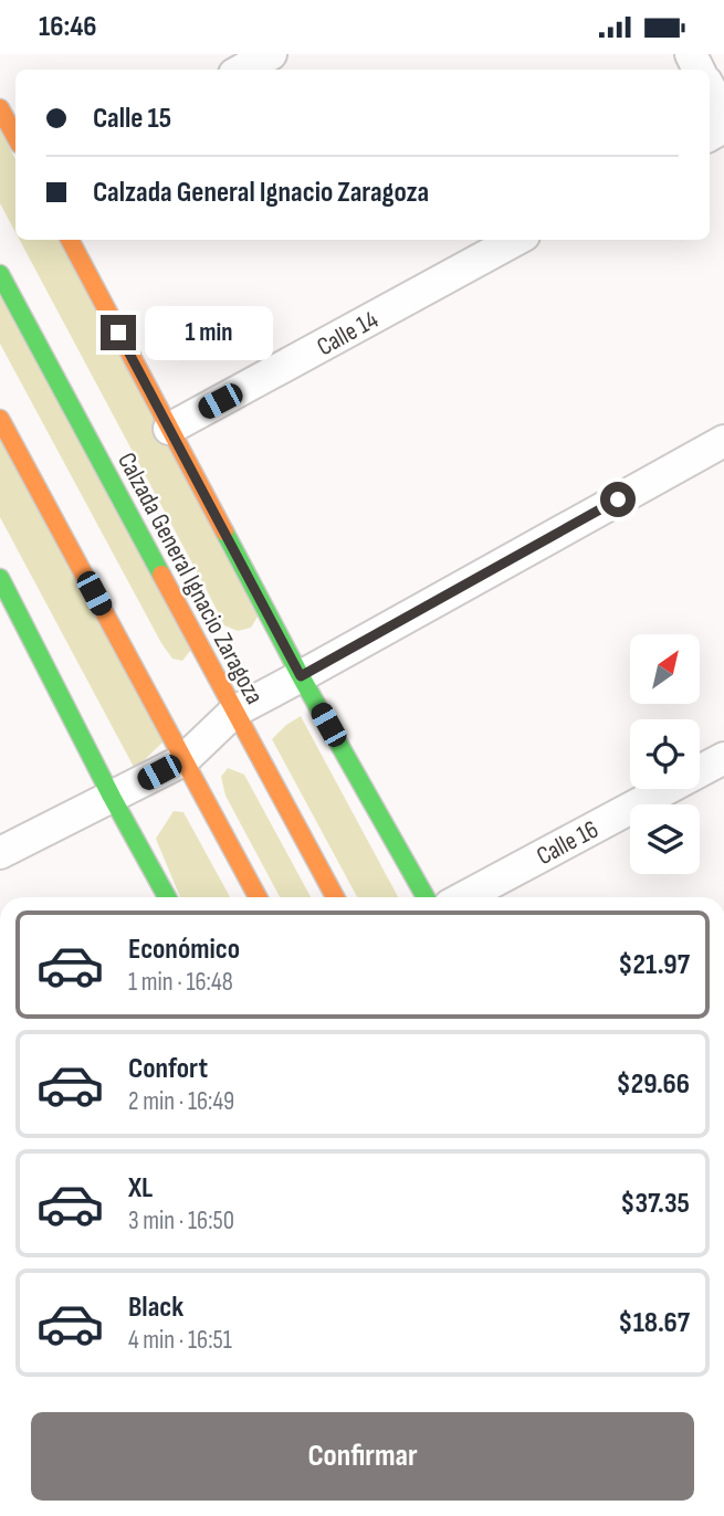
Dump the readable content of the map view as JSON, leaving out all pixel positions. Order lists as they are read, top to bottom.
{
  "streets": {
    "main road": ["Calzada General Ignacio Zaragoza"],
    "street": ["Calle 14", "Calle 16"]
  },
  "crossings": [
    ["Calle 14", "Calzada General Ignacio Zaragoza"]
  ],
  "north": "top right",
  "page": {
    "status": "16:46",
    "banner": ["Calle 15", "Calzada General Ignacio Zaragoza"],
    "bubble": "1 min",
    "list": [
      {
        "name": "Económico",
        "note": "1 min · 16:48",
        "value": "$21.97"
      },
      {
        "name": "Confort",
        "note": "2 min · 16:49",
        "value": "$29.66"
      },
      {
        "name": "XL",
        "note": "3 min · 16:50",
        "value": "$37.35"
      },
      {
        "name": "Black",
        "note": "4 min · 16:51",
        "value": "$18.67"
      }
    ],
    "buttons": "Confirmar"
  }
}
